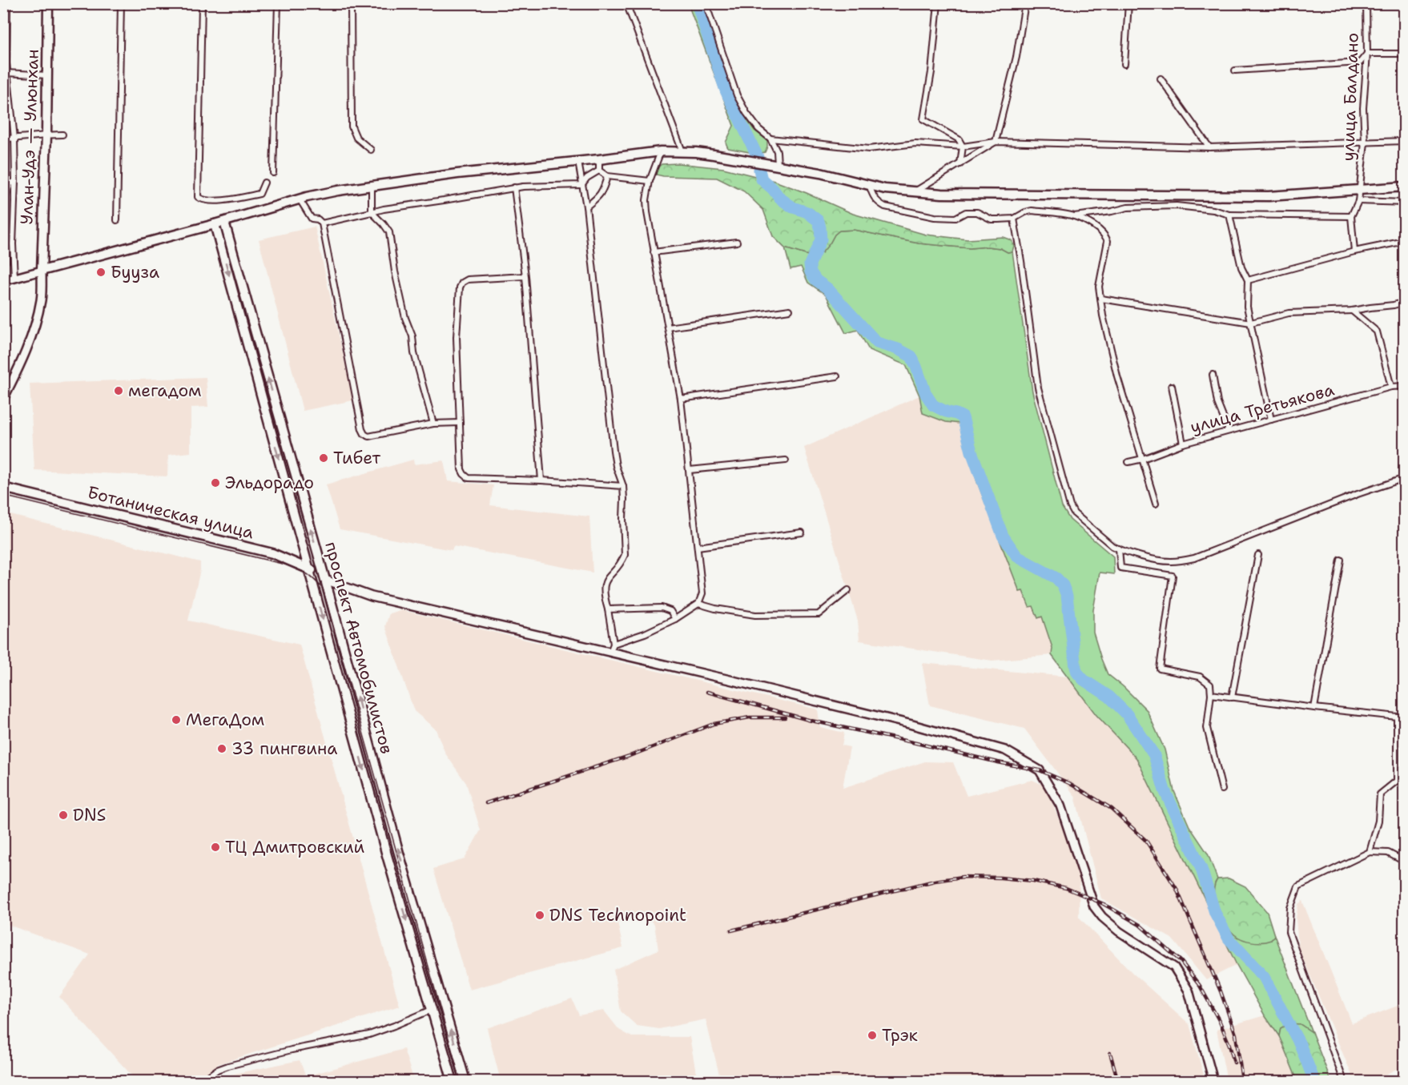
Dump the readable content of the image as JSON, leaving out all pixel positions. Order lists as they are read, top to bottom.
{
  "streets": {
    "main road": ["Улан-Удэ — Улюнхан", "Ботаническая улица", "проспект Автомобилистов"],
    "street": ["улица Балдано", "улица Третьякова"]
  },
  "crossings": [
    ["Ботаническая улица", "проспект Автомобилистов"]
  ],
  "places": [
    "Бууза",
    "мегадом",
    "Тибет",
    "Эльдорадо",
    "МегаДом",
    "33 пингвина",
    "DNS",
    "ТЦ Дмитровский",
    "DNS Technopoint",
    "Трэк"
  ]
}
